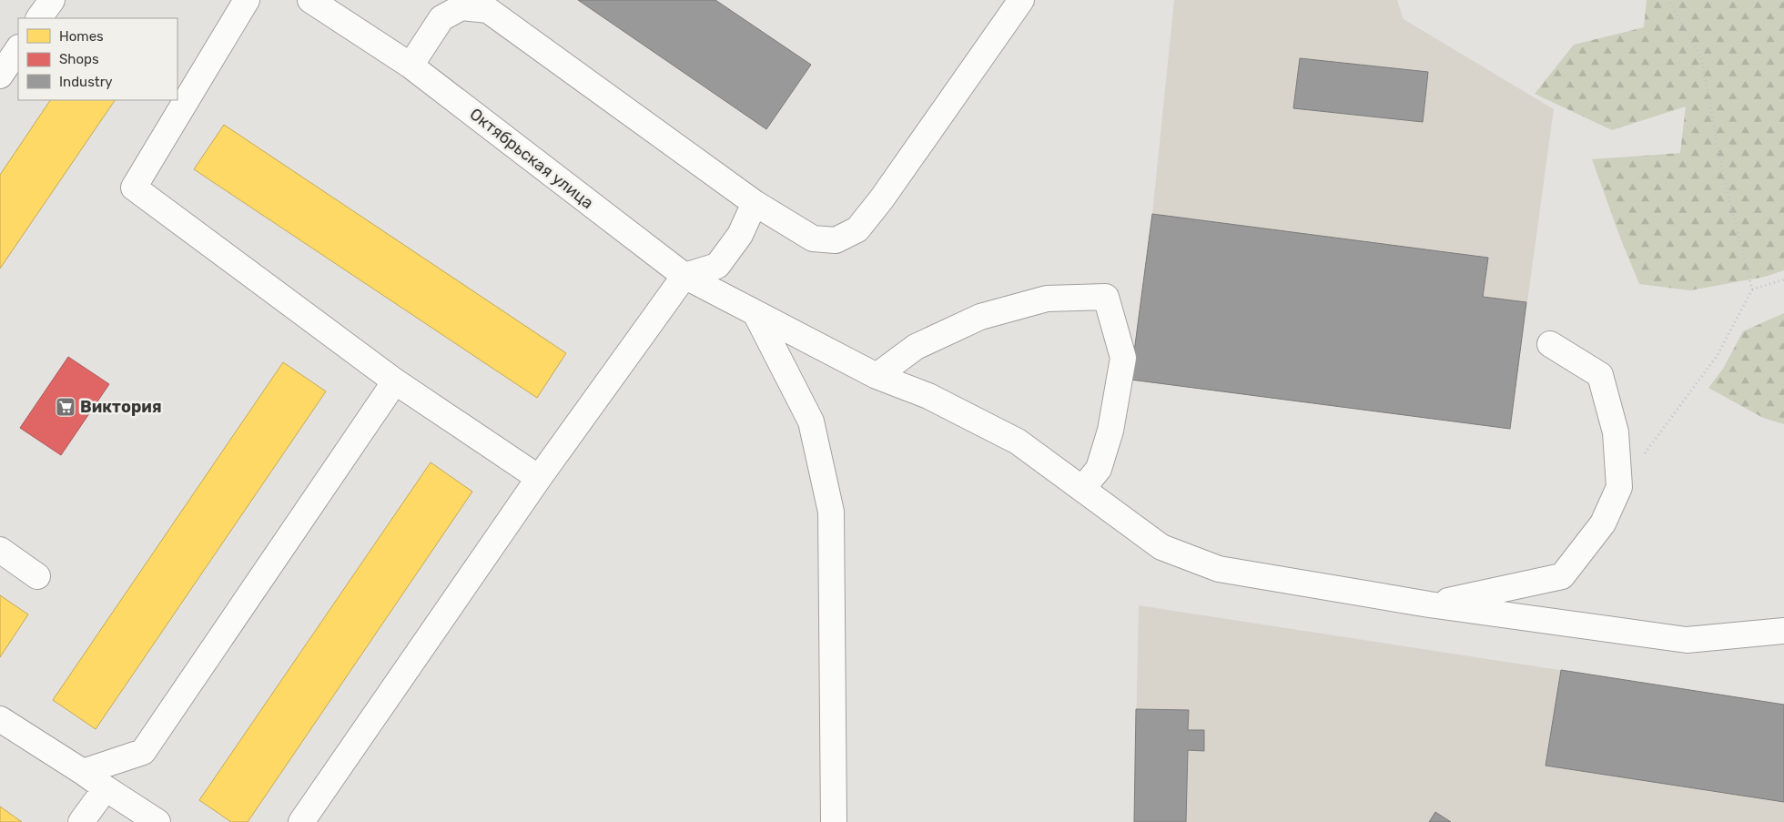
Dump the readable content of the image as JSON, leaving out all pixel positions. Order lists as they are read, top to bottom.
{
  "streets": {
    "street": ["Октябрьская улица"]
  },
  "places": {
    "supermarket": ["Виктория"]
  },
  "legend": ["Homes", "Shops", "Industry"]
}
